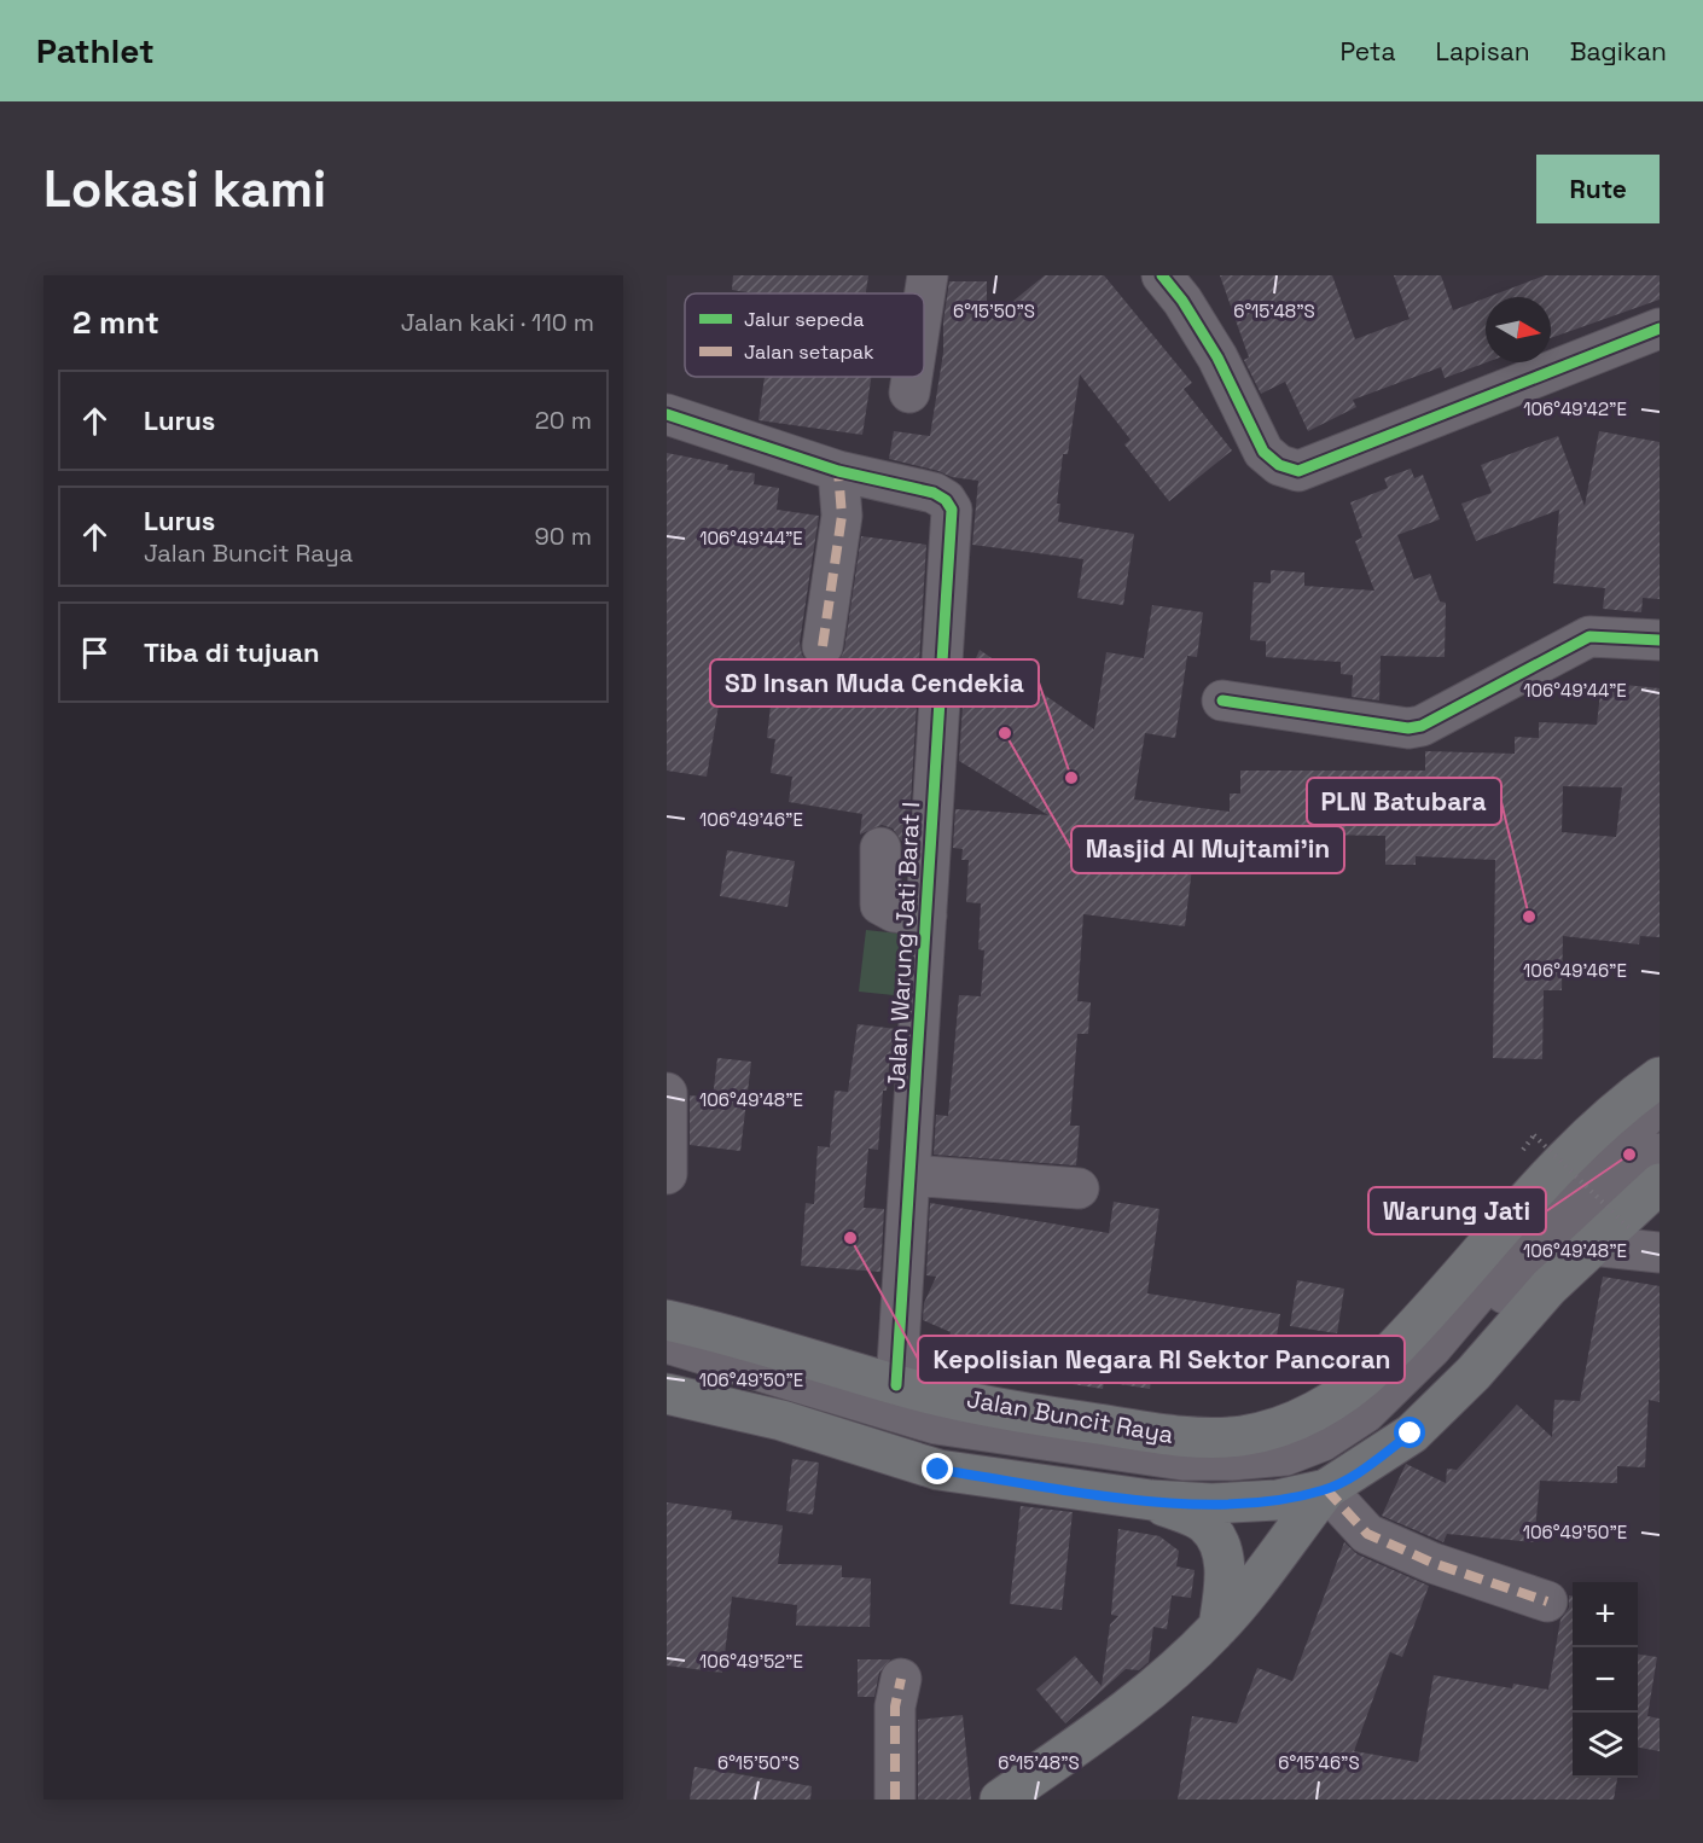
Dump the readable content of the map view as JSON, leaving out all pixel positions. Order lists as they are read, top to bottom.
{
  "streets": {
    "main road": ["Jalan Buncit Raya"],
    "street": ["Jalan Warung Jati Barat I"]
  },
  "crossings": [
    ["Jalan Warung Jati Barat I", "Jalan Buncit Raya"]
  ],
  "places": [
    "Masjid Al Mujtami'in",
    "SD Insan Muda Cendekia",
    "PLN Batubara",
    "Warung Jati",
    "Kepolisian Negara RI Sektor Pancoran"
  ],
  "legend": ["Jalur sepeda", "Jalan setapak"],
  "north": "right",
  "page": {
    "header": "Pathlet",
    "nav": ["Peta", "Lapisan", "Bagikan"],
    "buttons": "Rute",
    "title": "Lokasi kami",
    "heading": ["2 mnt", "Jalan kaki · 110 m"],
    "list": [
      ["Lurus", "20 m"],
      ["Lurus", "Jalan Buncit Raya", "90 m"],
      "Tiba di tujuan"
    ],
    "map_buttons": ["+", "−"]
  },
  "coordinates": [
    "6°15'50\"S",
    "6°15'48\"S",
    "106°49'42\"E",
    "106°49'44\"E",
    "106°49'46\"E",
    "106°49'48\"E",
    "106°49'50\"E",
    "106°49'52\"E",
    "6°15'46\"S"
  ]
}
